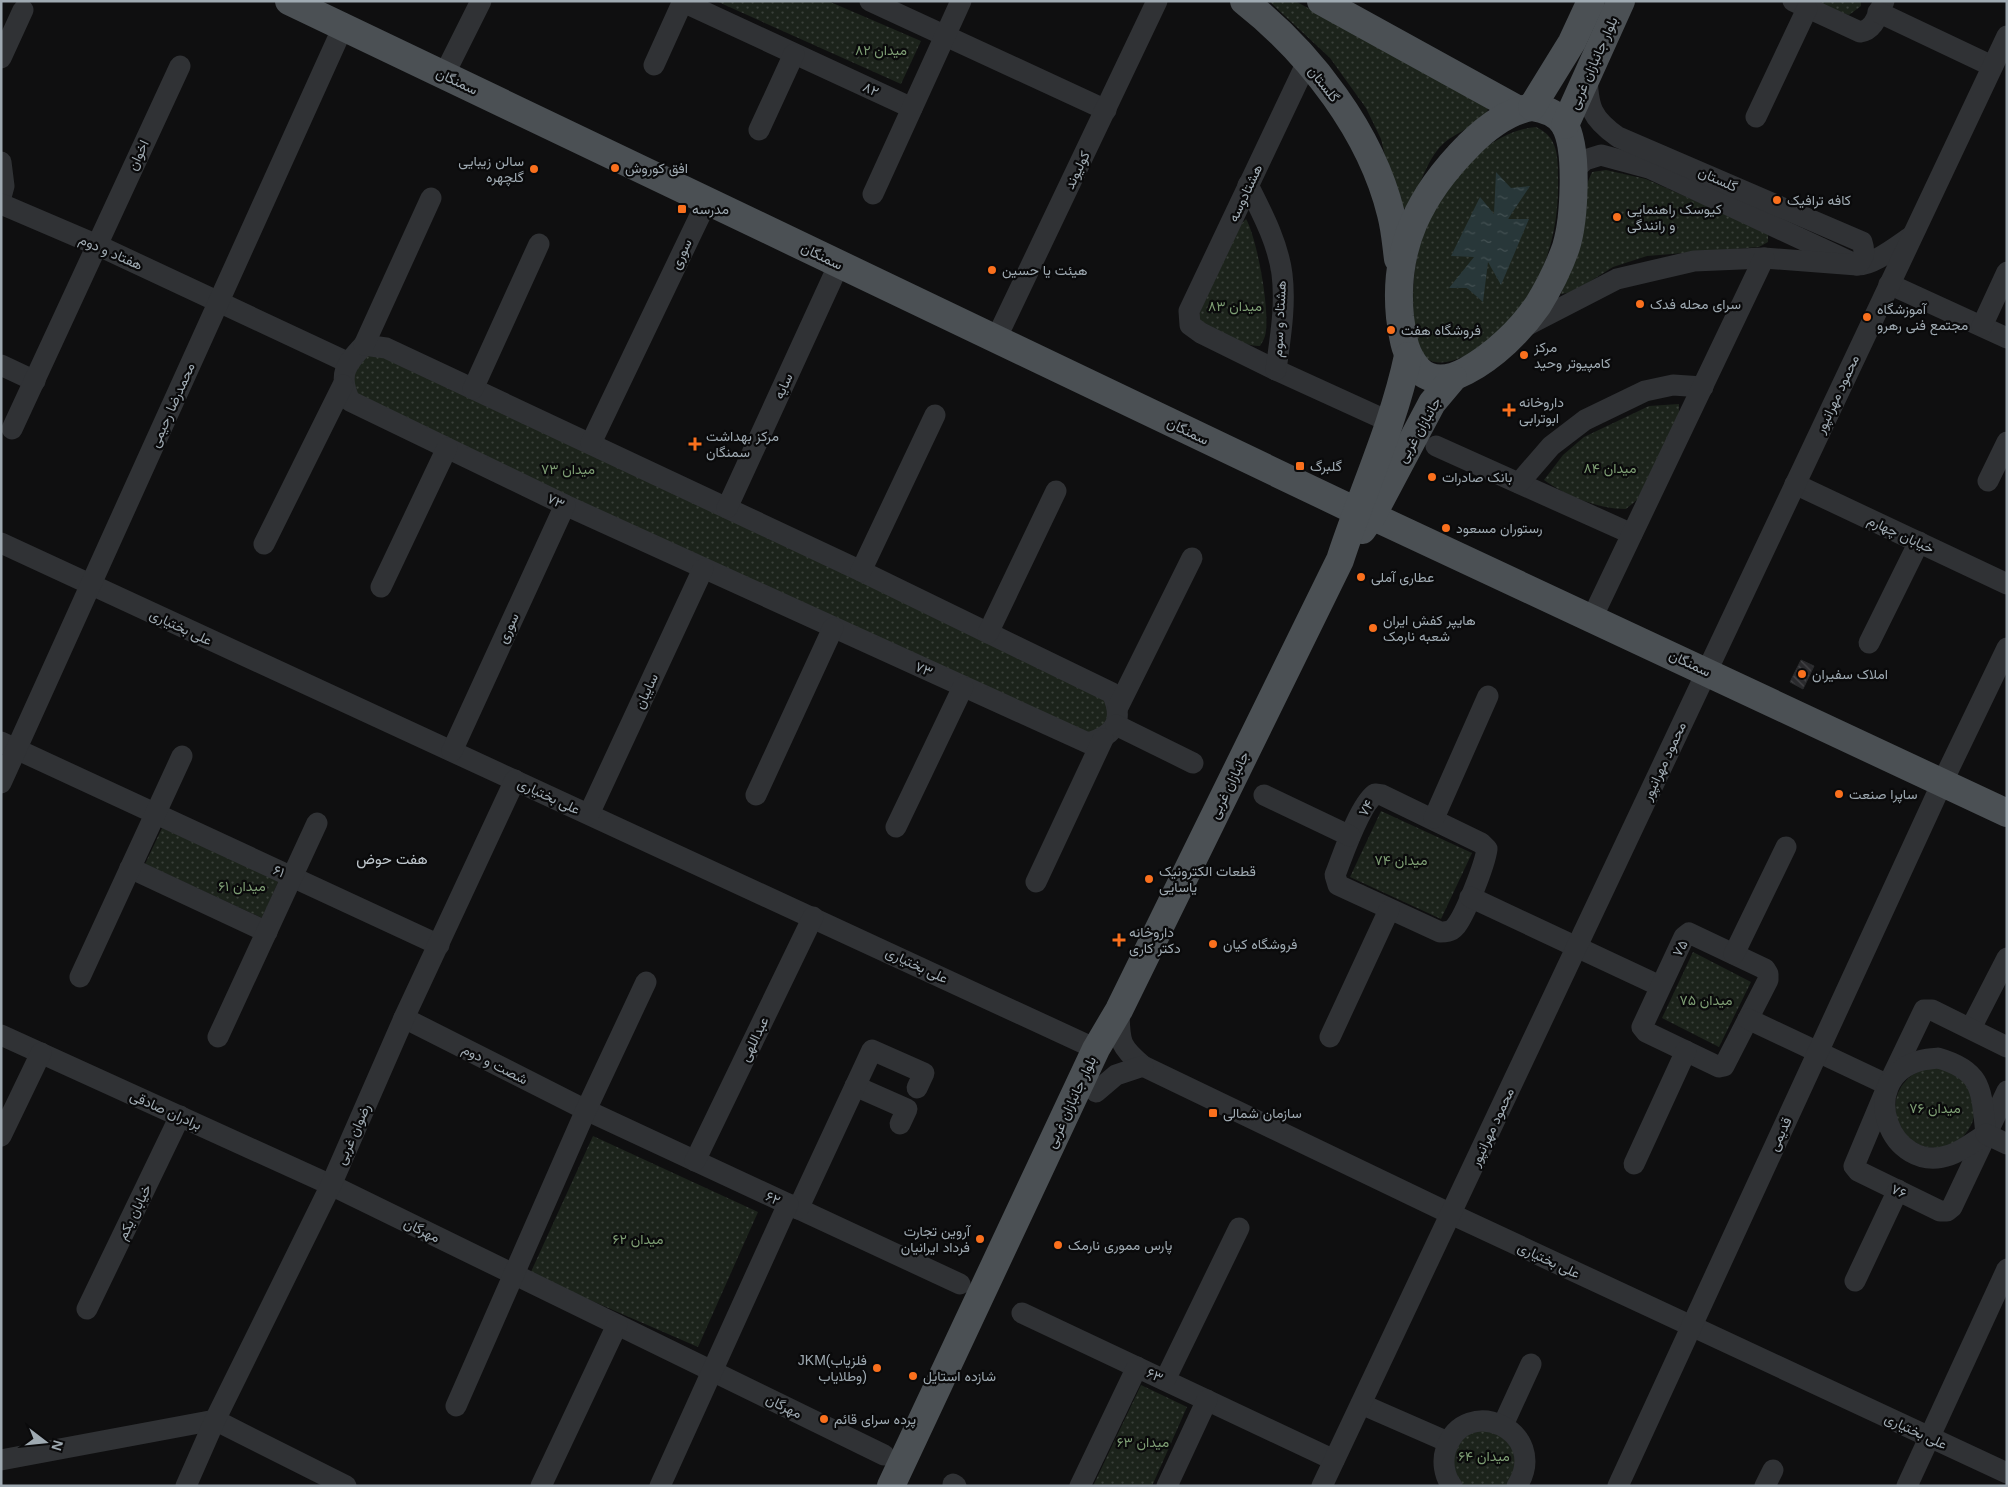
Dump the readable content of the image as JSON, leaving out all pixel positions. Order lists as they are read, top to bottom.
{
  "streets": {
    "main road": [
      "بلوار جانبازان غربی",
      "سمنگان",
      "گلستان",
      "جانبازان غربی"
    ],
    "street": [
      "۸۲",
      "اخوان",
      "کولیوند",
      "هشتادوسه",
      "هفتاد و دوم",
      "سوری",
      "هشتاد و سوم",
      "سایه",
      "محمود مهرانپور",
      "محمدرضا رحیمی",
      "۷۳",
      "خیابان چهارم",
      "علی بختیاری",
      "سایبان",
      "۷۴",
      "۶۱",
      "۷۵",
      "عبداللهی",
      "شصت و دوم",
      "برادران صادقی",
      "رضوان غربی",
      "قدیمی",
      "۷۶",
      "۶۲",
      "خیابان یکم",
      "مهرگان",
      "۶۳"
    ]
  },
  "crossings": [
    ["بلوار جانبازان غربی", "گلستان"],
    ["بلوار جانبازان غربی", "جانبازان غربی"],
    ["بلوار جانبازان غربی", "علی بختیاری"],
    ["سمنگان", "کولیوند"],
    ["سمنگان", "سوری"],
    ["سمنگان", "سایه"],
    ["سمنگان", "محمود مهرانپور"],
    ["سمنگان", "محمدرضا رحیمی"],
    ["سمنگان", "جانبازان غربی"],
    ["سمنگان", "قدیمی"],
    ["گلستان", "هشتادوسه"],
    ["گلستان", "جانبازان غربی"],
    ["اخوان", "هفتاد و دوم"],
    ["هشتادوسه", "هشتاد و سوم"],
    ["هفتاد و دوم", "محمدرضا رحیمی"],
    ["سوری", "۷۳"],
    ["سوری", "علی بختیاری"],
    ["هشتاد و سوم", "جانبازان غربی"],
    ["محمود مهرانپور", "خیابان چهارم"],
    ["محمود مهرانپور", "علی بختیاری"],
    ["محمود مهرانپور", "۶۳"],
    ["محمدرضا رحیمی", "علی بختیاری"],
    ["محمدرضا رحیمی", "۶۱"],
    ["جانبازان غربی", "علی بختیاری"],
    ["۷۳", "سایبان"],
    ["علی بختیاری", "سایبان"],
    ["علی بختیاری", "عبداللهی"],
    ["علی بختیاری", "رضوان غربی"],
    ["علی بختیاری", "قدیمی"],
    ["عبداللهی", "۶۲"],
    ["شصت و دوم", "رضوان غربی"],
    ["شصت و دوم", "۶۲"],
    ["برادران صادقی", "رضوان غربی"],
    ["برادران صادقی", "خیابان یکم"],
    ["برادران صادقی", "مهرگان"],
    ["رضوان غربی", "مهرگان"],
    ["۶۲", "مهرگان"]
  ],
  "districts": ["هفت حوض"],
  "parks": [
    "میدان ۸۲",
    "میدان ۸۳",
    "میدان ۸۴",
    "میدان ۷۳",
    "میدان ۷۴",
    "میدان ۶۱",
    "میدان ۷۵",
    "میدان ۷۶",
    "میدان ۶۲",
    "میدان ۶۳",
    "میدان ۶۴"
  ],
  "places": {
    "other": [
      "افق کوروش",
      "سالن زیبایی گلچهره",
      "کافه ترافیک",
      "کیوسک راهنمایی و رانندگی",
      "هیئت یا حسین",
      "سرای محله فدک",
      "آموزشگاه مجتمع فنی رهرو",
      "فروشگاه هفت",
      "مرکز کامپیوتر وحید",
      "بانک صادرات",
      "رستوران مسعود",
      "عطاری آملی",
      "هایپر کفش ایران شعبه نارمک",
      "املاک سفیران",
      "ساپرا صنعت",
      "قطعات الکترونیک یاسایی",
      "فروشگاه کیان",
      "آروین تجارت فرداد ایرانیان",
      "پارس مموری نارمک",
      "JKM(فلزیاب وطلایاب)",
      "شازده استایل",
      "پرده سرای قائم"
    ],
    "transit": ["مدرسه", "گلبرگ", "سازمان شمالی"],
    "health": ["داروخانه ابوترابی", "مرکز بهداشت سمنگان", "داروخانه دکتر کاری"]
  },
  "north": "right"
}
